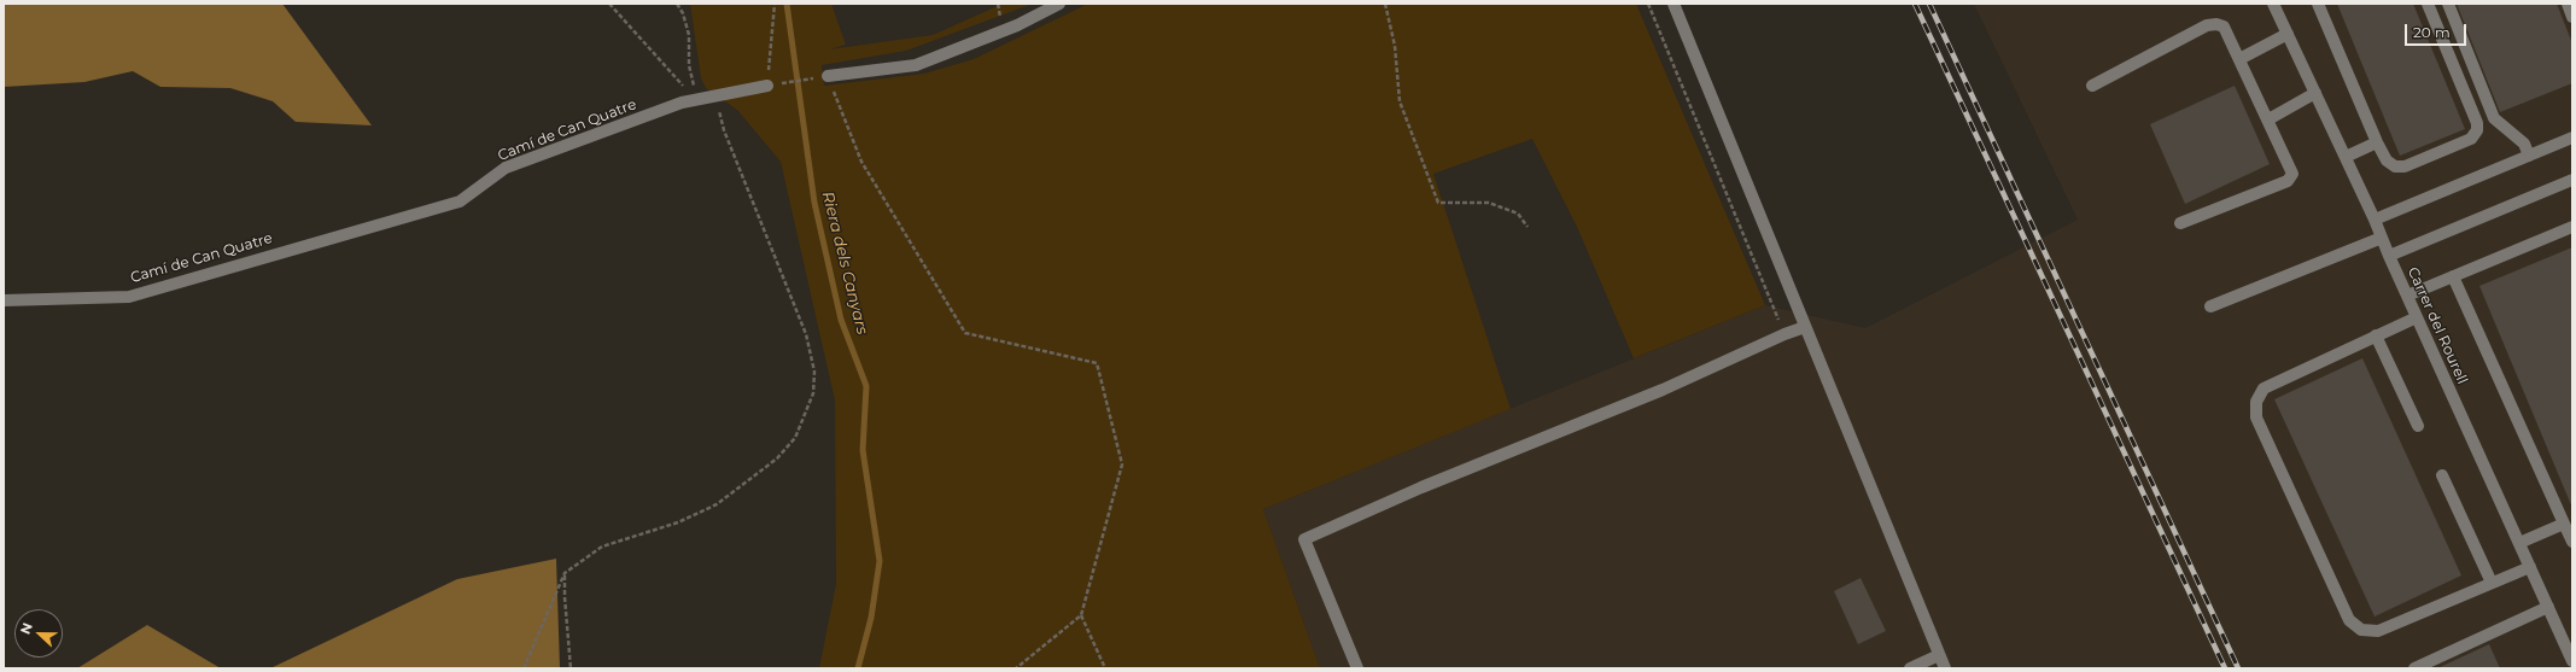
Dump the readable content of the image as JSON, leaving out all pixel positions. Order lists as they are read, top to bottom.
{
  "streets": {
    "street": ["Camí de Can Quatre", "Carrer del Rourell"]
  },
  "water": ["Riera dels Canyars"],
  "scale_bar": "20 m",
  "north": "left"
}
